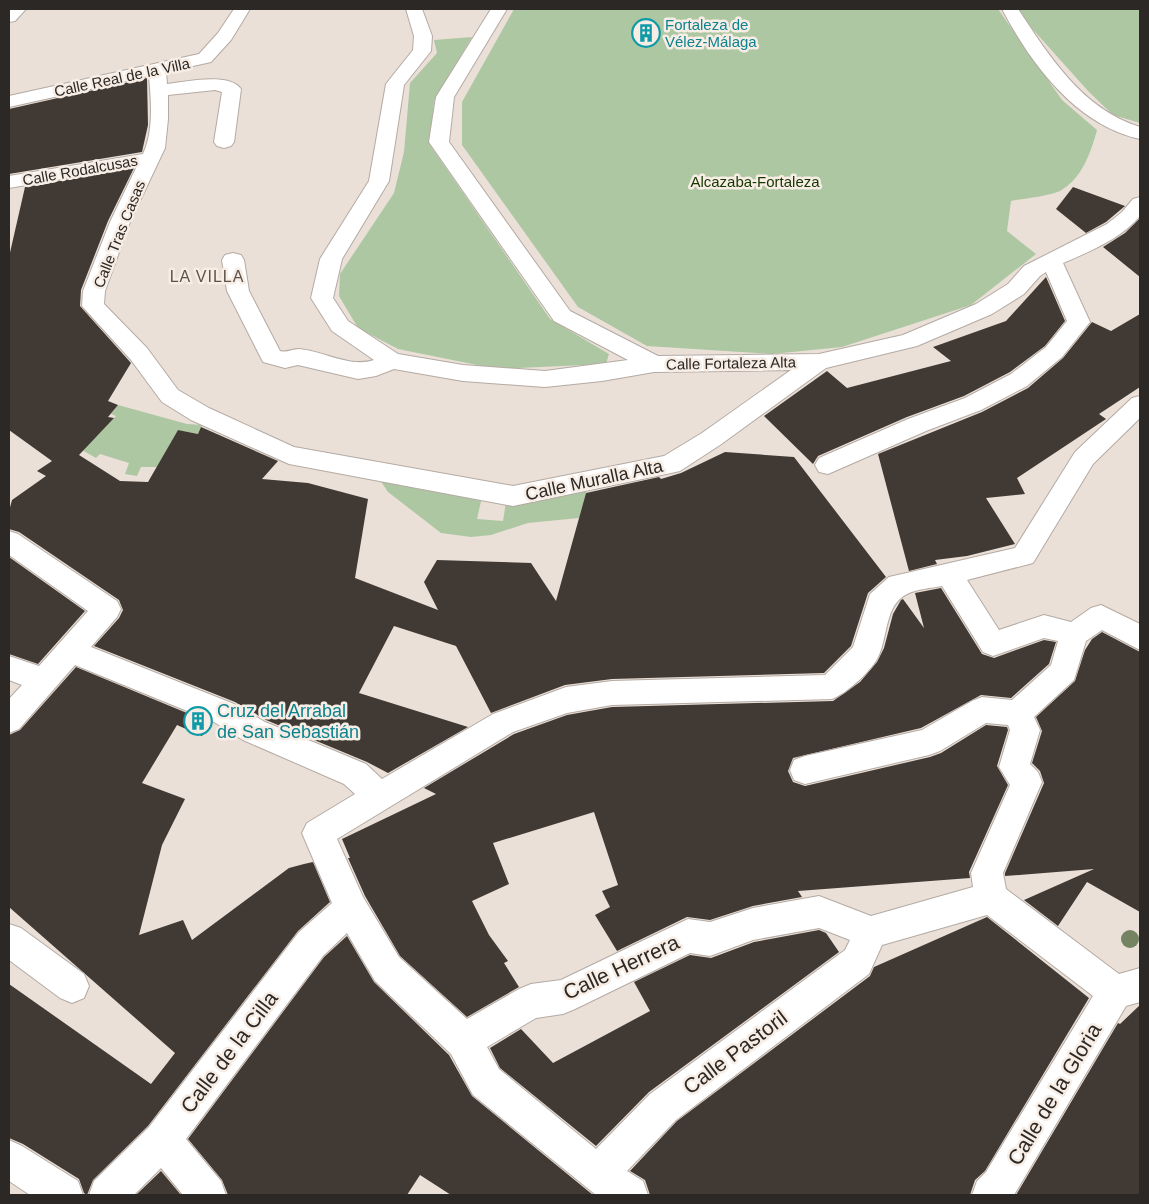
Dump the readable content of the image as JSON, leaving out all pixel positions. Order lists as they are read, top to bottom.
{
  "streets": {
    "street": [
      "Calle Real de la Villa",
      "Calle Rodalcusas",
      "Calle Tras Casas",
      "Calle Fortaleza Alta",
      "Calle Muralla Alta",
      "Calle Herrera",
      "Calle de la Cilla",
      "Calle Pastoril",
      "Calle de la Gloria"
    ]
  },
  "crossings": [
    ["Calle Real de la Villa", "Calle Tras Casas"],
    ["Calle Rodalcusas", "Calle Tras Casas"],
    ["Calle Tras Casas", "Calle Muralla Alta"],
    ["Calle Fortaleza Alta", "Calle Muralla Alta"],
    ["Calle Herrera", "Calle Pastoril"]
  ],
  "districts": ["LA VILLA"],
  "parks": ["Alcazaba-Fortaleza"],
  "places": {
    "building": ["Fortaleza de Vélez-Málaga", "Cruz del Arrabal de San Sebastián"]
  }
}
